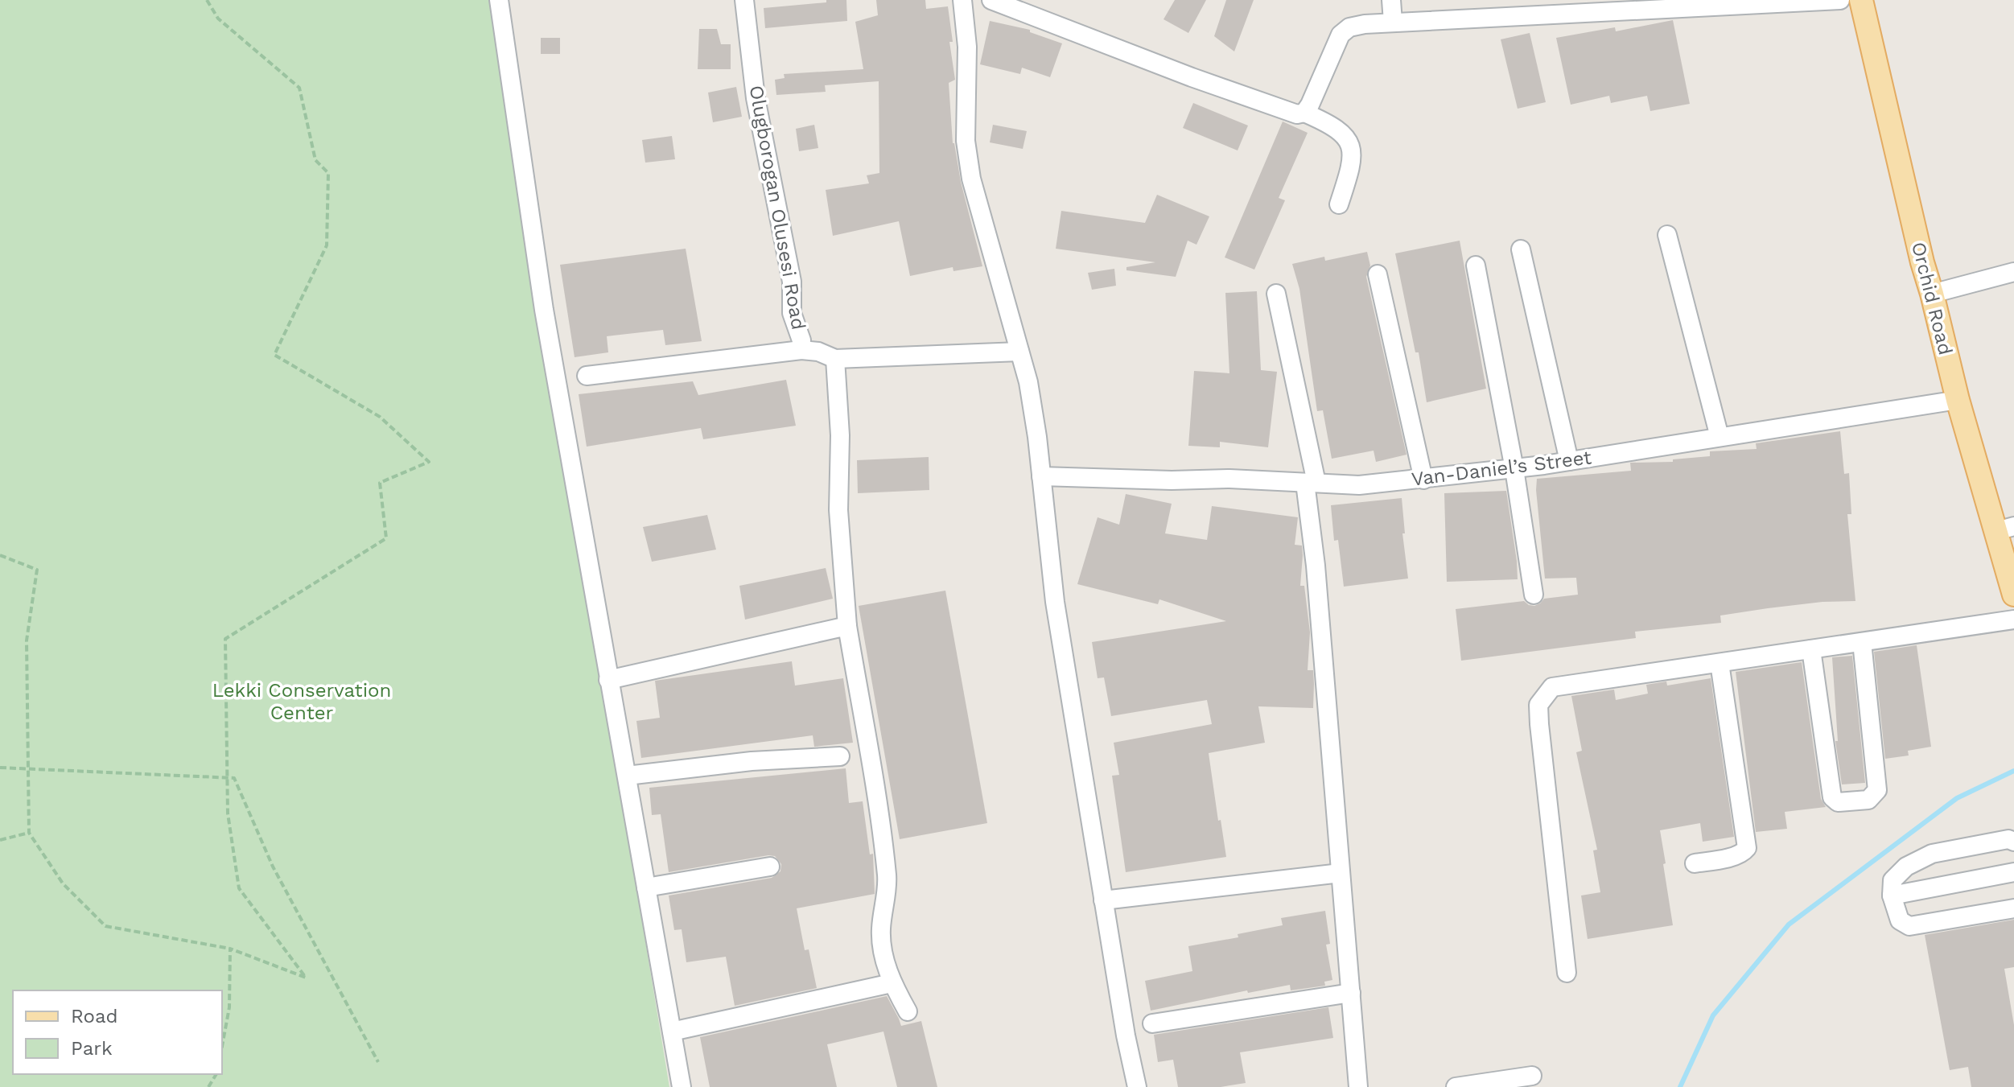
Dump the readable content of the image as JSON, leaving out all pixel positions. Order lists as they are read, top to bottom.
{
  "streets": {
    "main road": ["Orchid Road"],
    "street": ["Olugborogan Olusesi Road", "Van-Daniel’s Street"]
  },
  "crossings": [
    ["Orchid Road", "Van-Daniel’s Street"]
  ],
  "parks": ["Lekki Conservation Center"],
  "legend": ["Road", "Park"]
}
